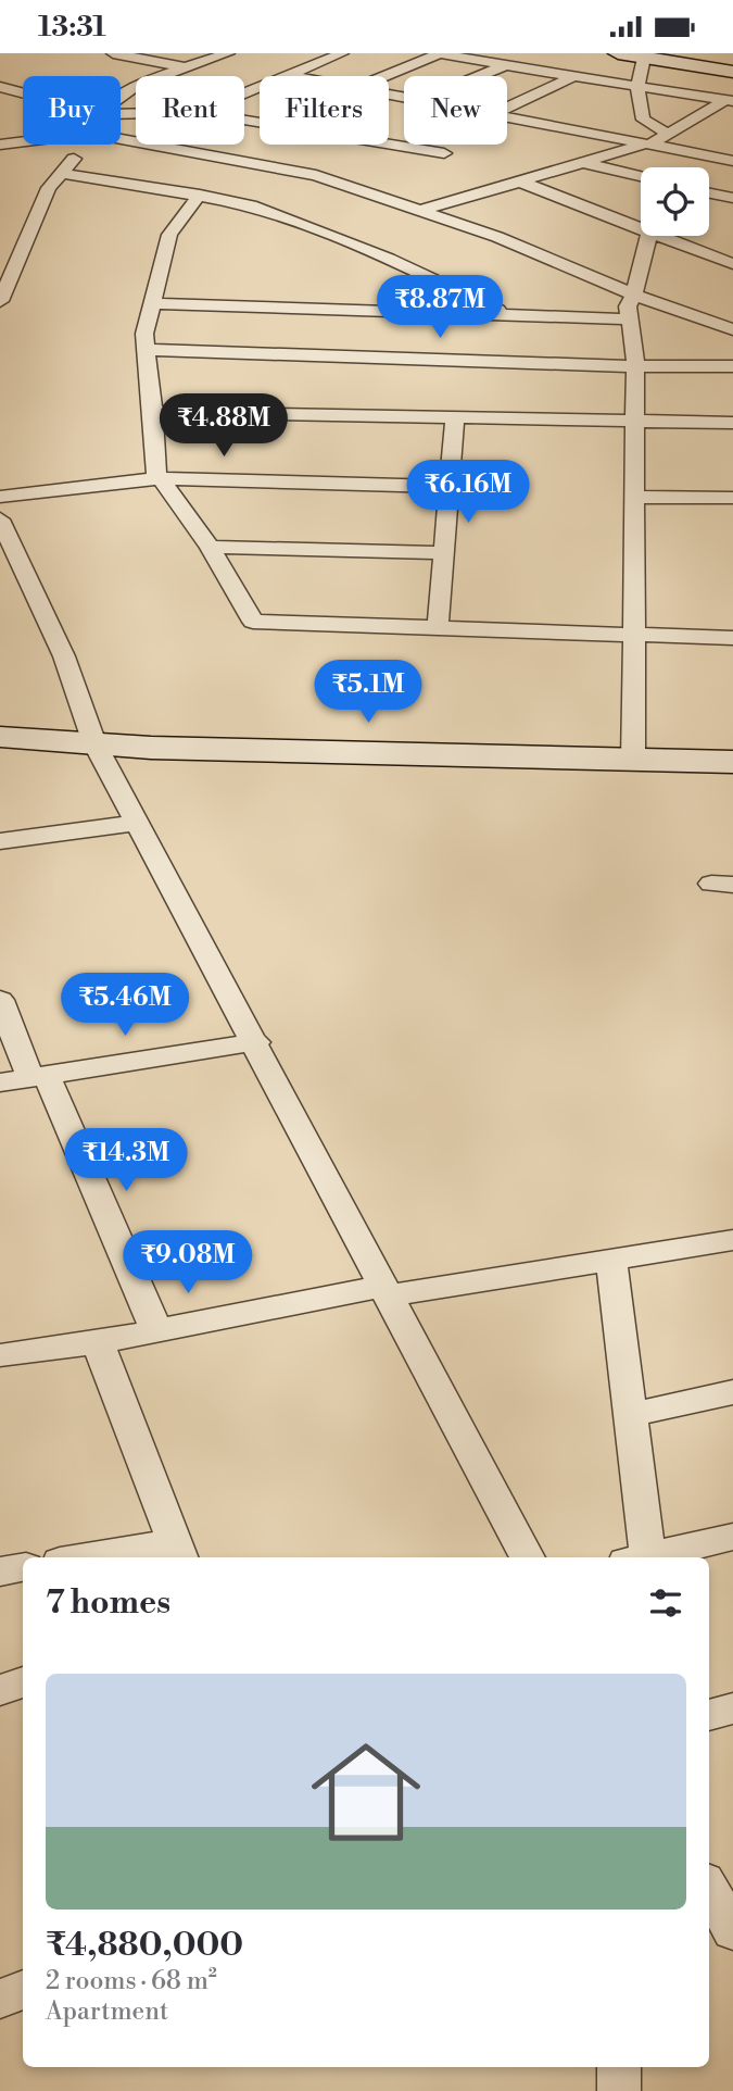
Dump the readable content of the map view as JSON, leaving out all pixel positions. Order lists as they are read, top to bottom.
{
  "page": {
    "status": "13:31",
    "chip": [
      "Buy",
      "Rent",
      "Filters",
      "New"
    ],
    "price": [
      "₹8.87M",
      "₹4.88M",
      "₹6.16M",
      "₹5.1M",
      "₹5.46M",
      "₹14.3M",
      "₹9.08M"
    ],
    "heading": "7 homes",
    "list": [
      {
        "name": "₹4,880,000",
        "note": "2 rooms · 68 m² · Apartment"
      }
    ]
  }
}
